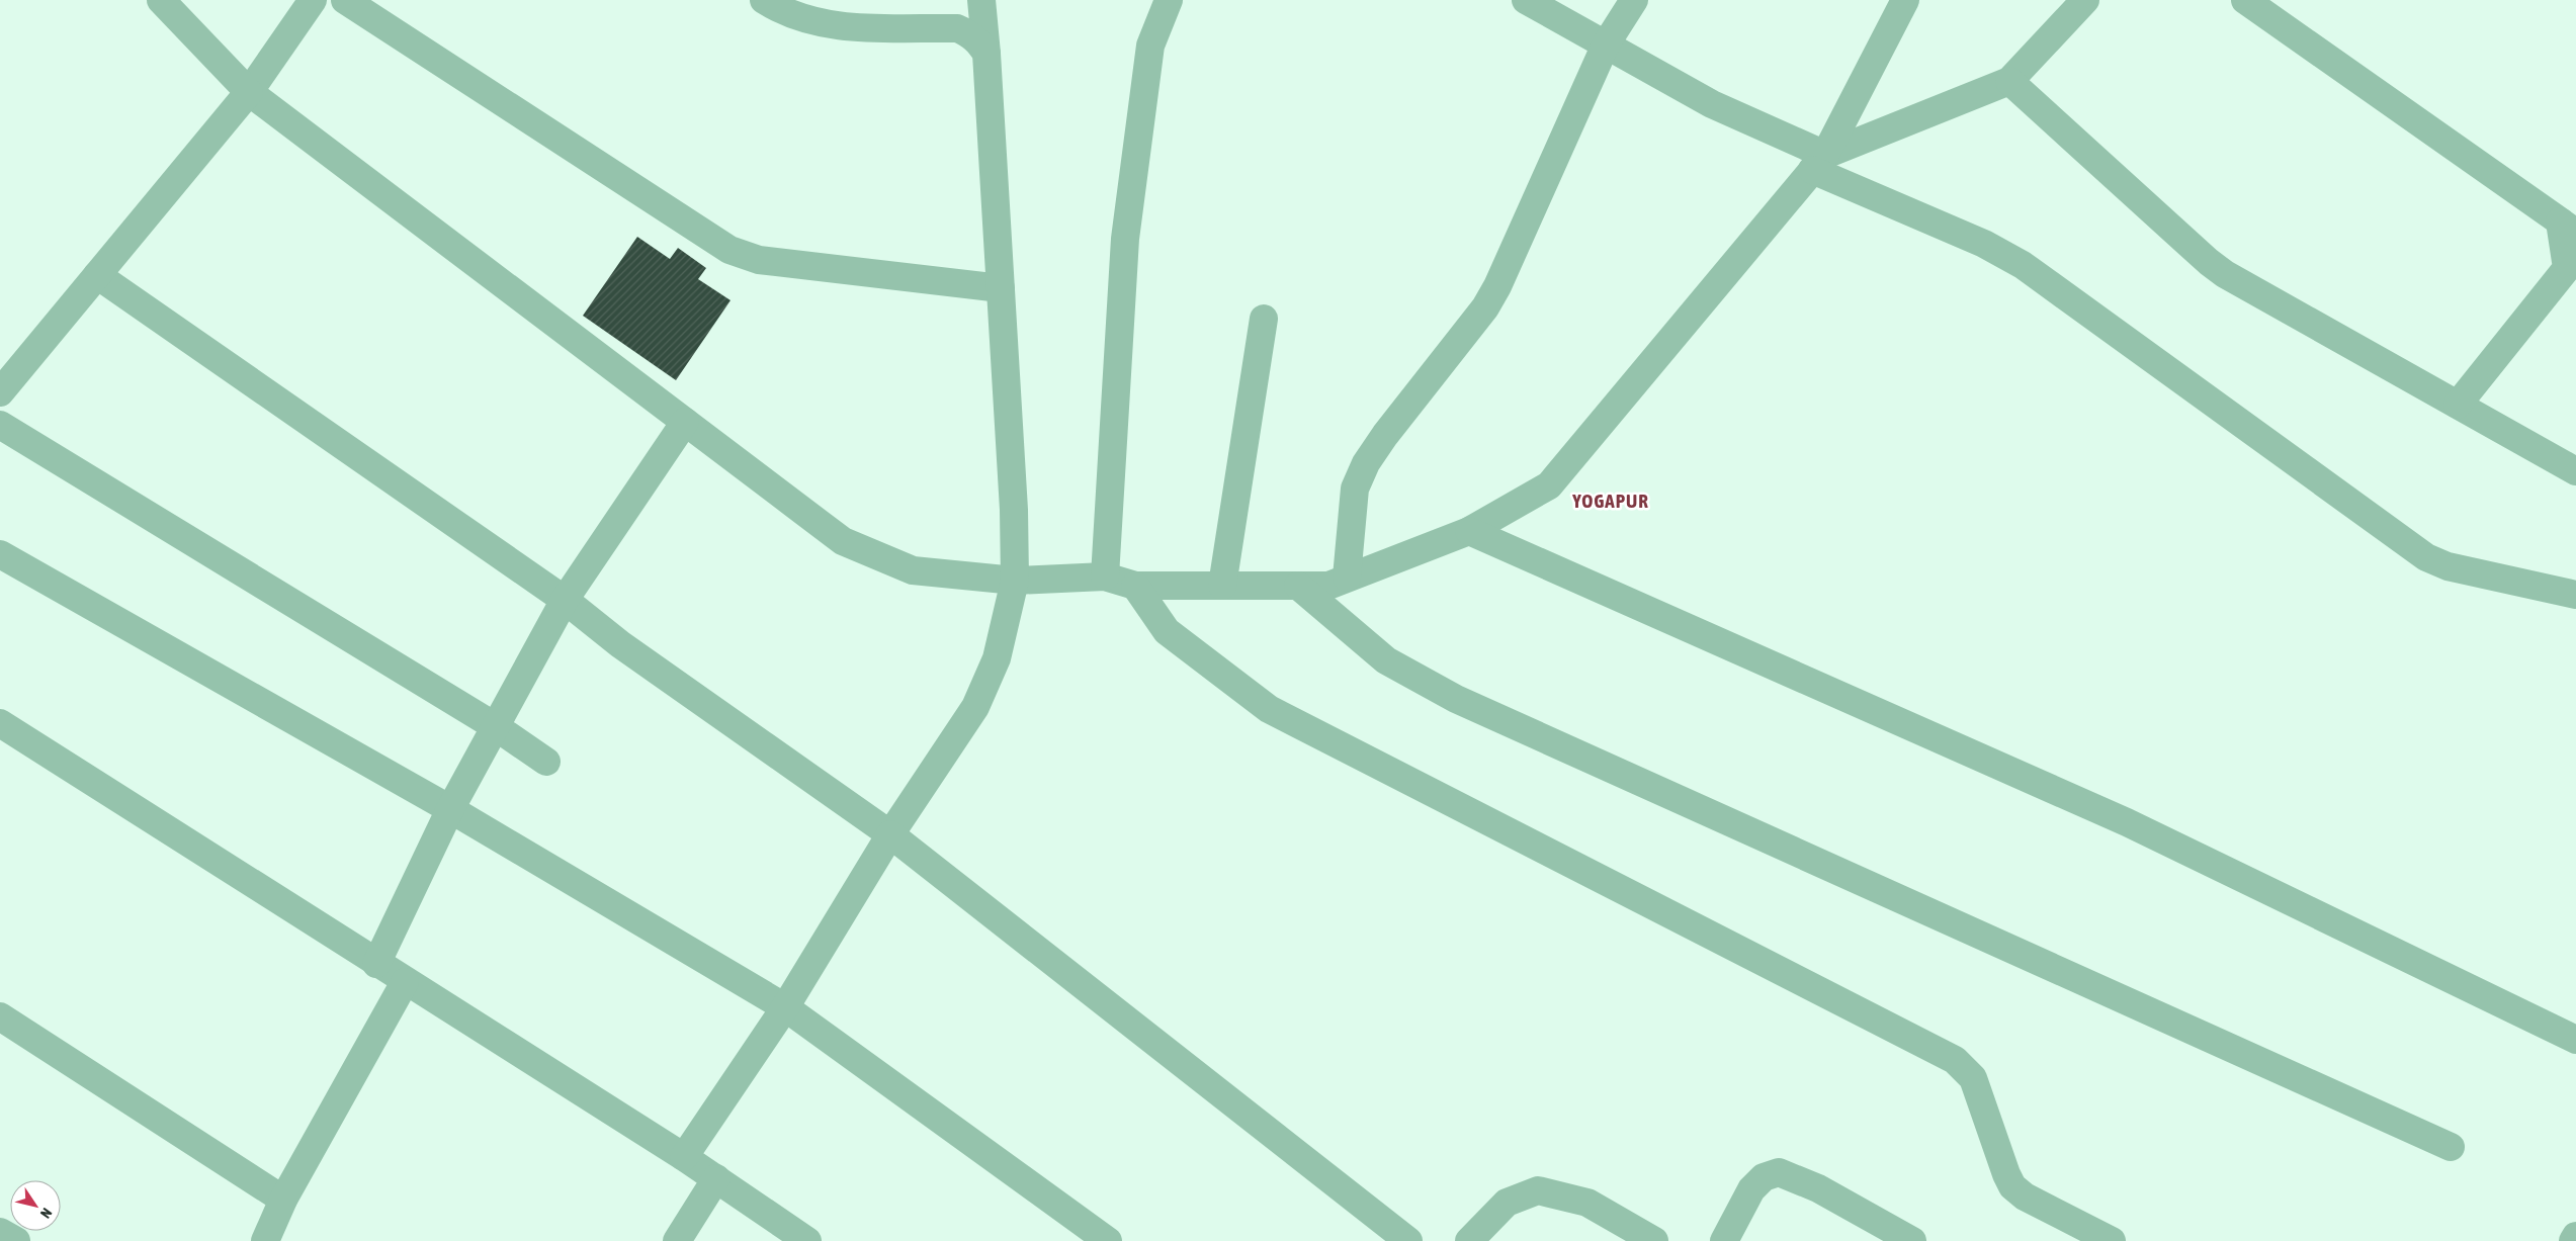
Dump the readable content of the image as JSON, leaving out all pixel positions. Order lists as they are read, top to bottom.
{
  "districts": ["YOGAPUR"],
  "north": "bottom right"
}
